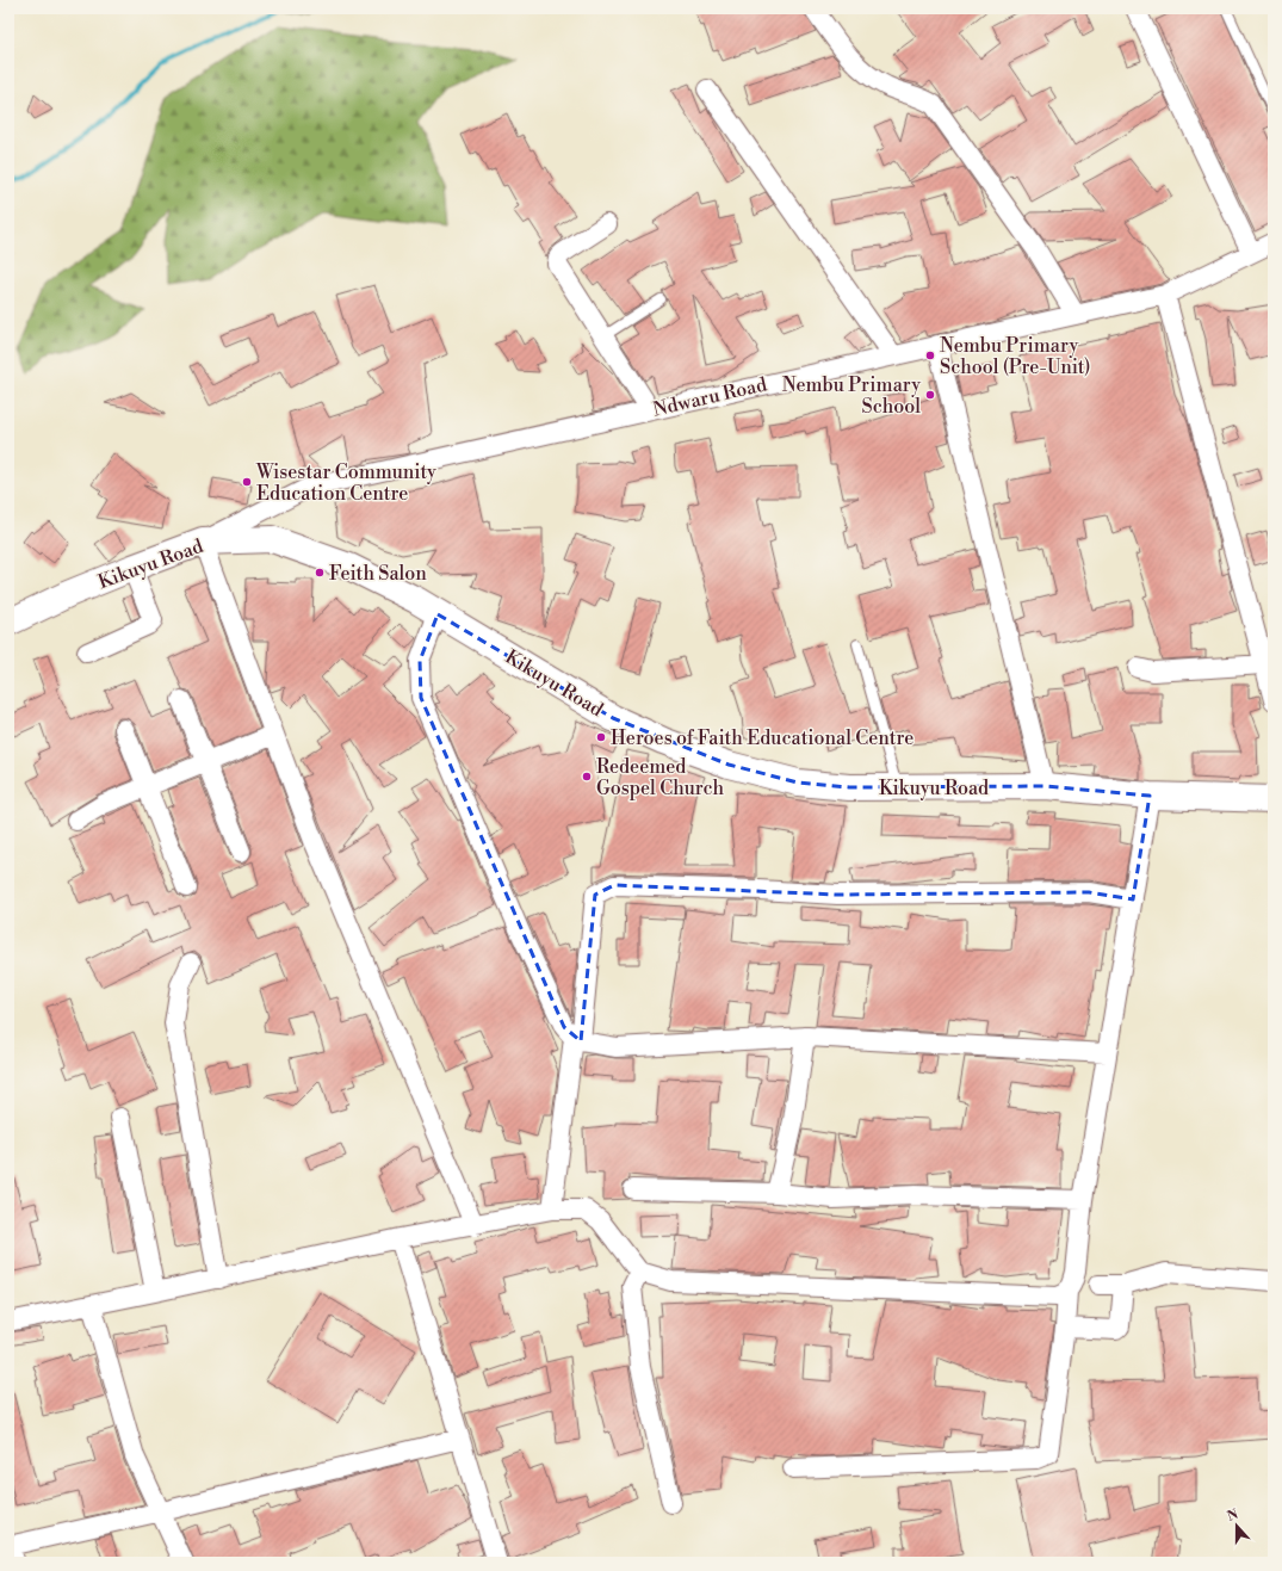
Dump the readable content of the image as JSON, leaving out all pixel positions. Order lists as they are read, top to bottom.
{
  "streets": {
    "main road": ["Kikuyu Road"],
    "street": ["Ndwaru Road"]
  },
  "crossings": [
    ["Ndwaru Road", "Kikuyu Road"]
  ],
  "places": [
    "Nembu Primary School (Pre-Unit)",
    "Nembu Primary School",
    "Wisestar Community Education Centre",
    "Feith Salon",
    "Heroes of Faith Educational Centre",
    "Redeemed Gospel Church"
  ],
  "north": "top"
}
